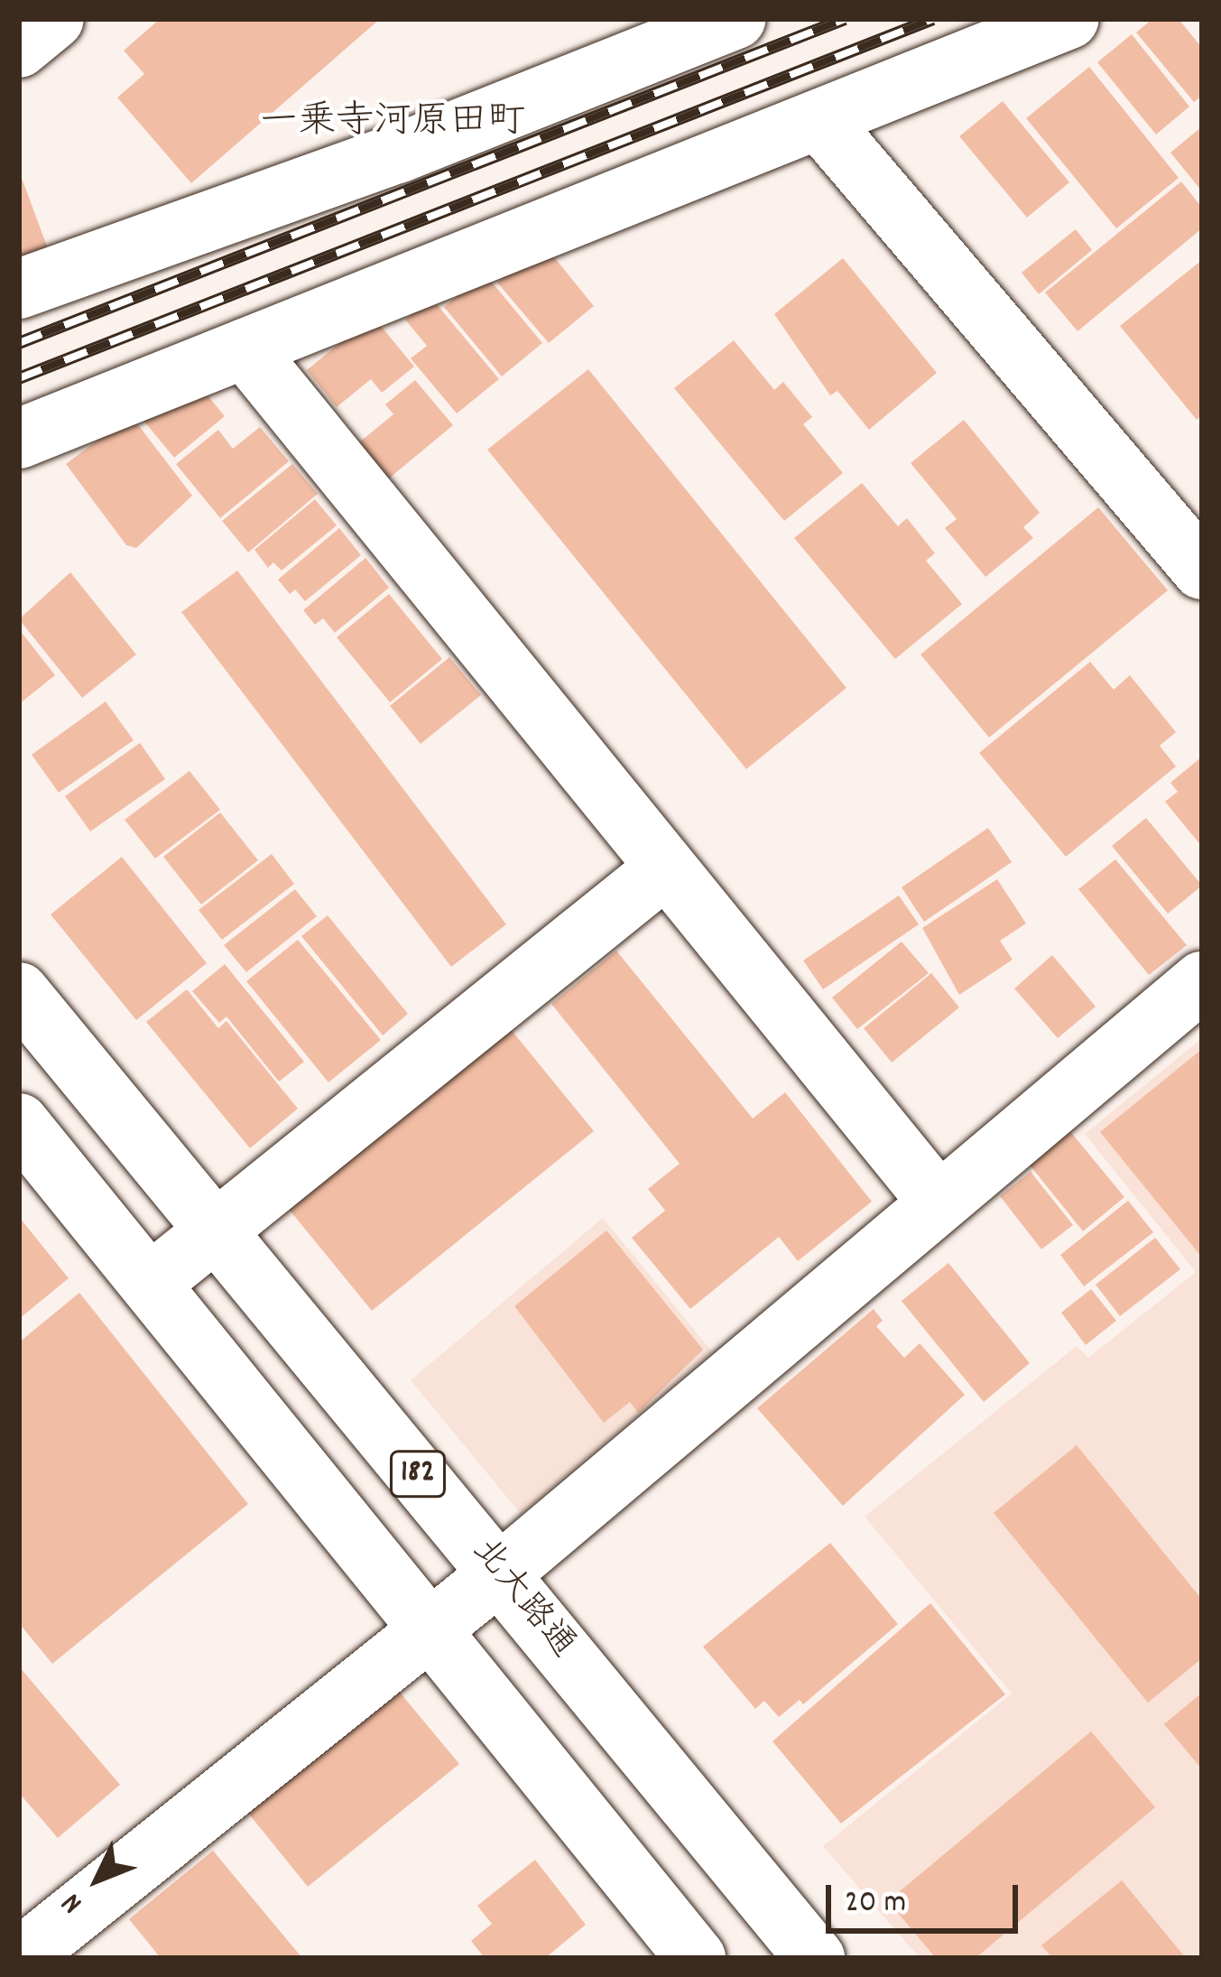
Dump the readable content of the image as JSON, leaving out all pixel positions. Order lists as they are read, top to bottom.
{
  "streets": {
    "street": ["182", "北大路通"]
  },
  "districts": ["一乗寺河原田町"],
  "scale_bar": "20 m",
  "north": "bottom left"
}
